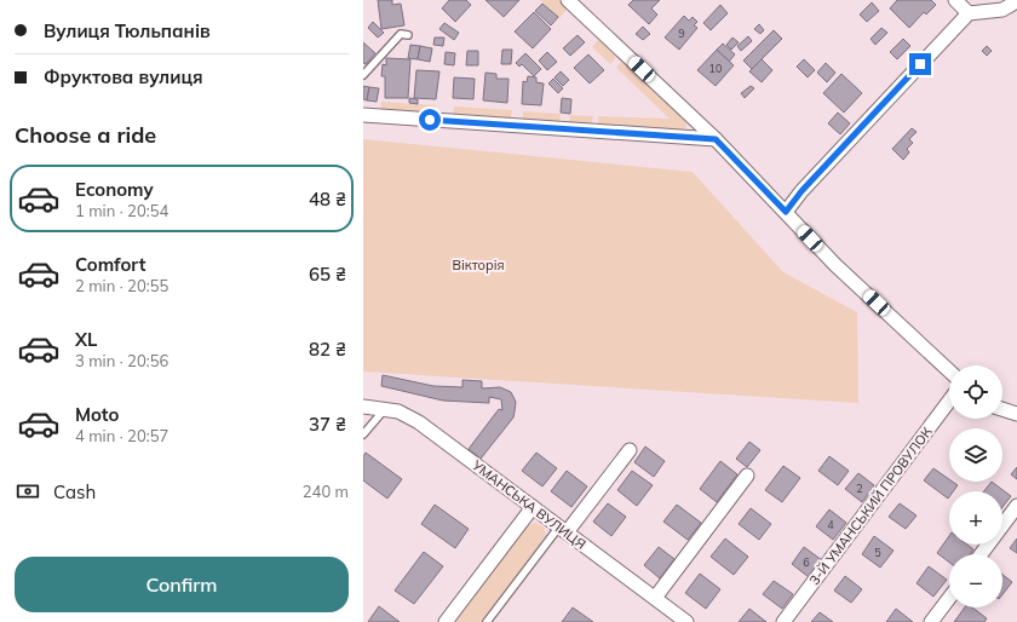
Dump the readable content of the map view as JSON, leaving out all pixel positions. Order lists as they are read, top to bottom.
{
  "streets": {
    "street": ["УМАНСЬКА ВУЛИЦЯ", "3-Й УМАНСЬКИЙ ПРОВУЛОК"]
  },
  "parks": ["Вікторія"],
  "house_numbers": [
    "9",
    "10",
    "2",
    "4",
    "5",
    "6"
  ],
  "page": {
    "banner": ["Вулиця Тюльпанів", "Фруктова вулиця"],
    "heading": "Choose a ride",
    "list": [
      {
        "name": "Economy",
        "note": "1 min · 20:54",
        "value": "48 ₴"
      },
      {
        "name": "Comfort",
        "note": "2 min · 20:55",
        "value": "65 ₴"
      },
      {
        "name": "XL",
        "note": "3 min · 20:56",
        "value": "82 ₴"
      },
      {
        "name": "Moto",
        "note": "4 min · 20:57",
        "value": "37 ₴"
      }
    ],
    "map_buttons": ["+", "−"],
    "pay": ["Cash", "240 m"],
    "buttons": "Confirm"
  }
}
